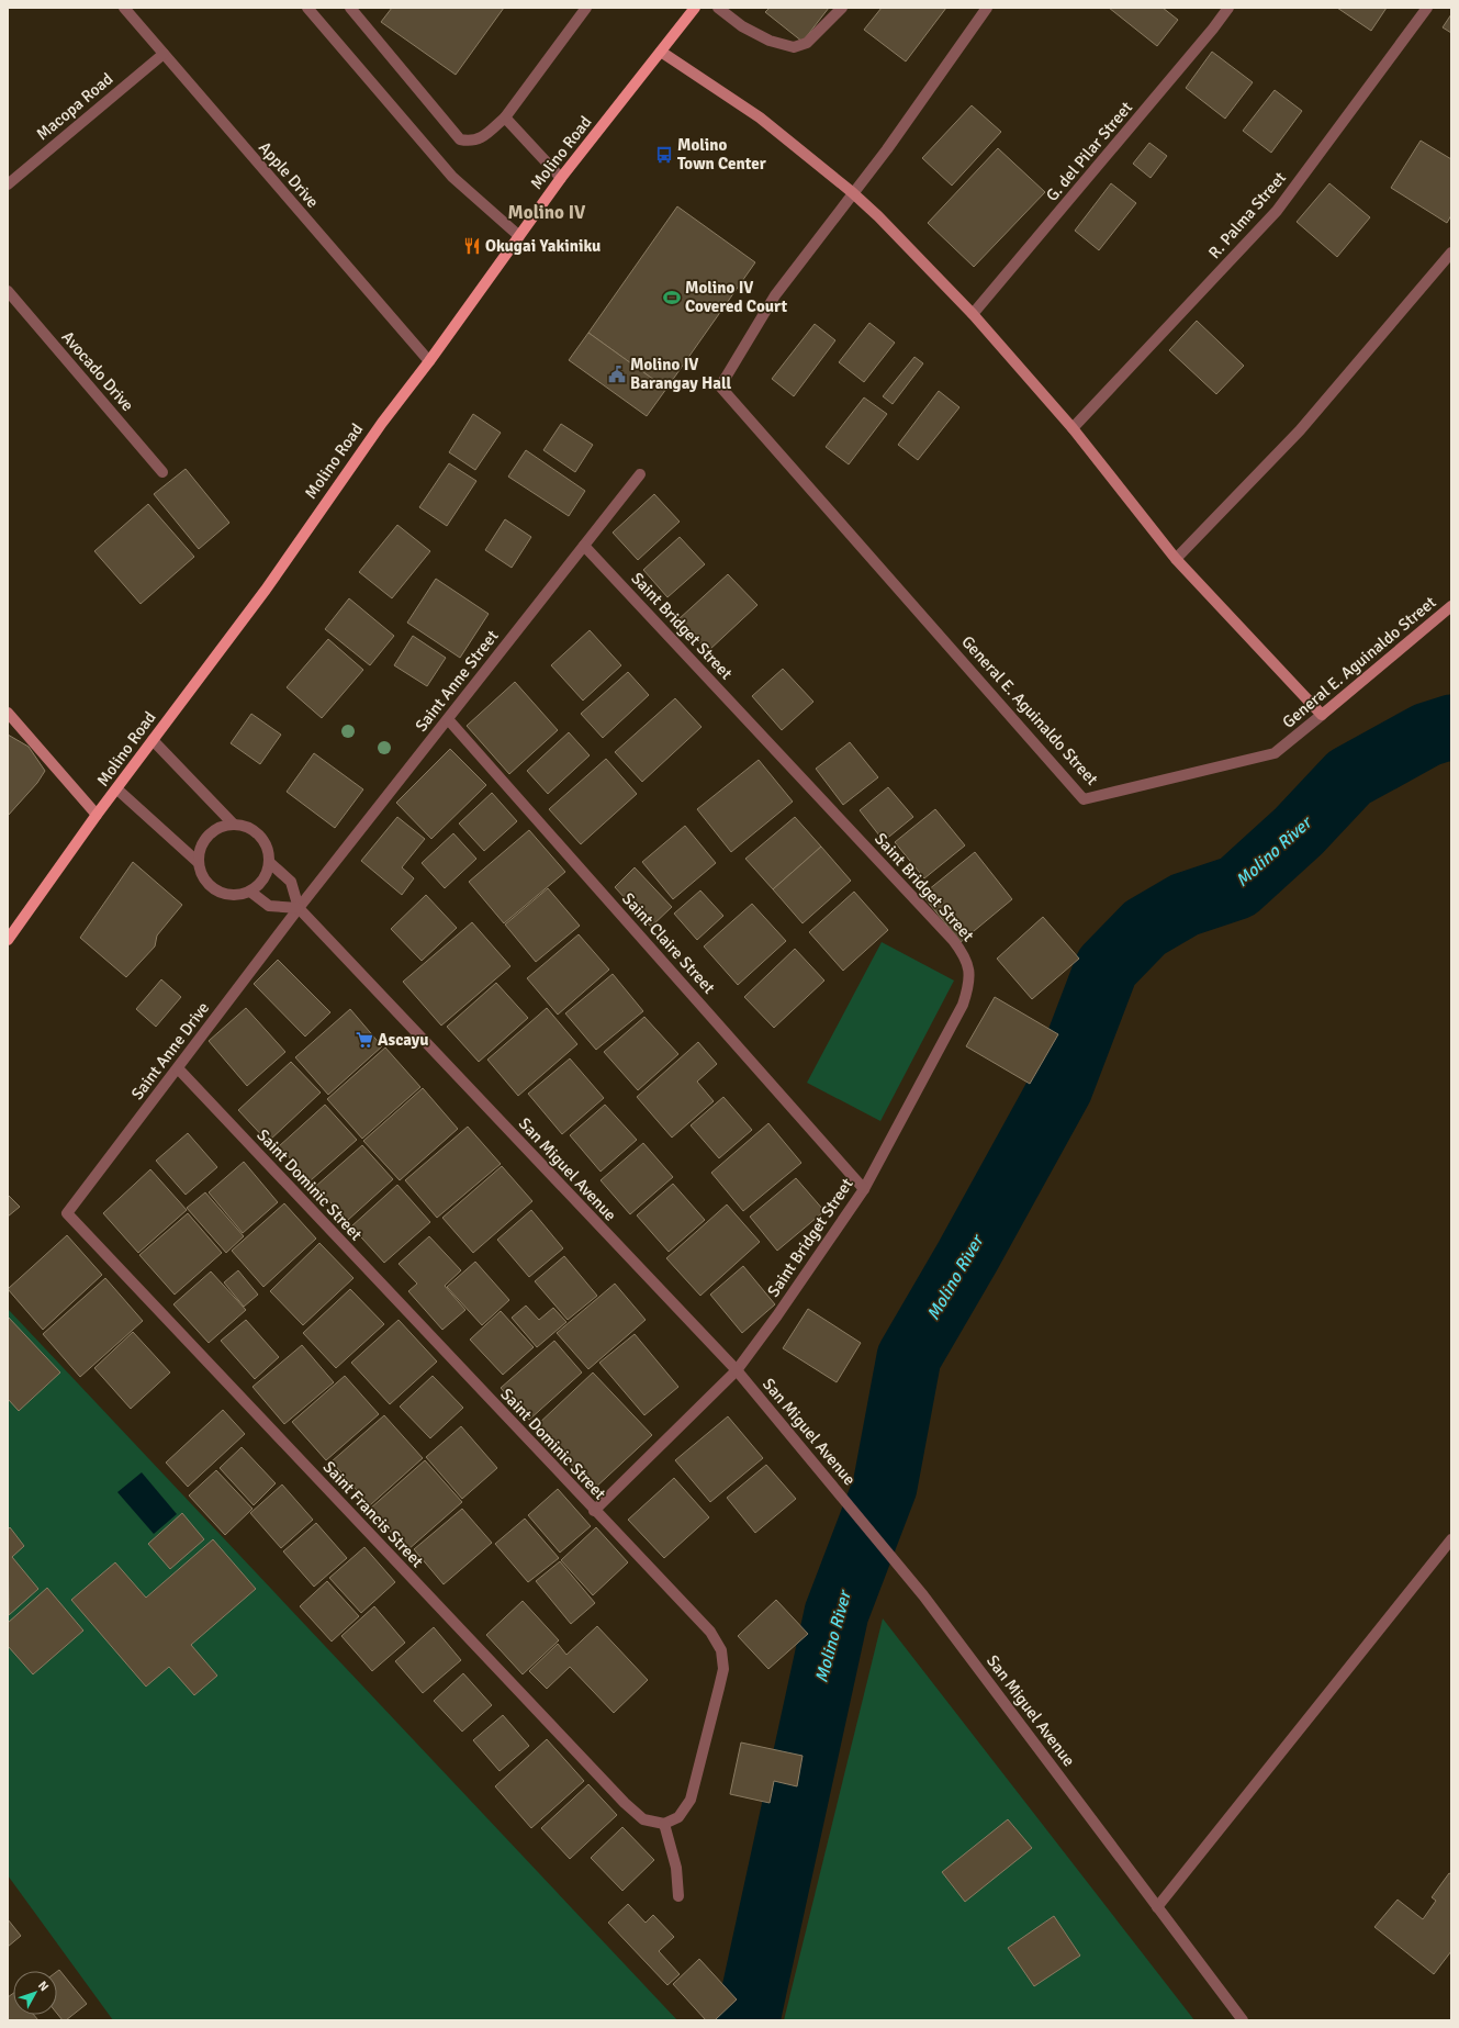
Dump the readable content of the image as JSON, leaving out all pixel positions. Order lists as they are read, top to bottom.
{
  "streets": {
    "main road": ["Molino Road"],
    "street": [
      "Macopa Road",
      "G. del Pilar Street",
      "Apple Drive",
      "R. Palma Street",
      "Avocado Drive",
      "Saint Bridget Street",
      "General E. Aguinaldo Street",
      "Saint Anne Street",
      "Saint Claire Street",
      "Saint Anne Drive",
      "San Miguel Avenue",
      "Saint Dominic Street",
      "Saint Francis Street"
    ]
  },
  "crossings": [
    ["Macopa Road", "Apple Drive"],
    ["Molino Road", "Apple Drive"],
    ["Saint Bridget Street", "Saint Anne Street"],
    ["Saint Bridget Street", "Saint Claire Street"],
    ["Saint Bridget Street", "San Miguel Avenue"],
    ["Saint Bridget Street", "Saint Dominic Street"],
    ["Saint Anne Street", "Saint Claire Street"],
    ["Saint Anne Street", "Saint Anne Drive"],
    ["Saint Anne Street", "San Miguel Avenue"],
    ["Saint Anne Drive", "San Miguel Avenue"],
    ["Saint Anne Drive", "Saint Dominic Street"],
    ["Saint Anne Drive", "Saint Francis Street"],
    ["Saint Dominic Street", "Saint Francis Street"]
  ],
  "districts": ["Molino IV"],
  "water": ["Molino River"],
  "places": {
    "bus stop": ["Molino Town Center"],
    "restaurant": ["Okugai Yakiniku"],
    "sports": ["Molino IV Covered Court"],
    "public building": ["Molino IV Barangay Hall"],
    "supermarket": ["Ascayu"]
  },
  "north": "top right"
}
